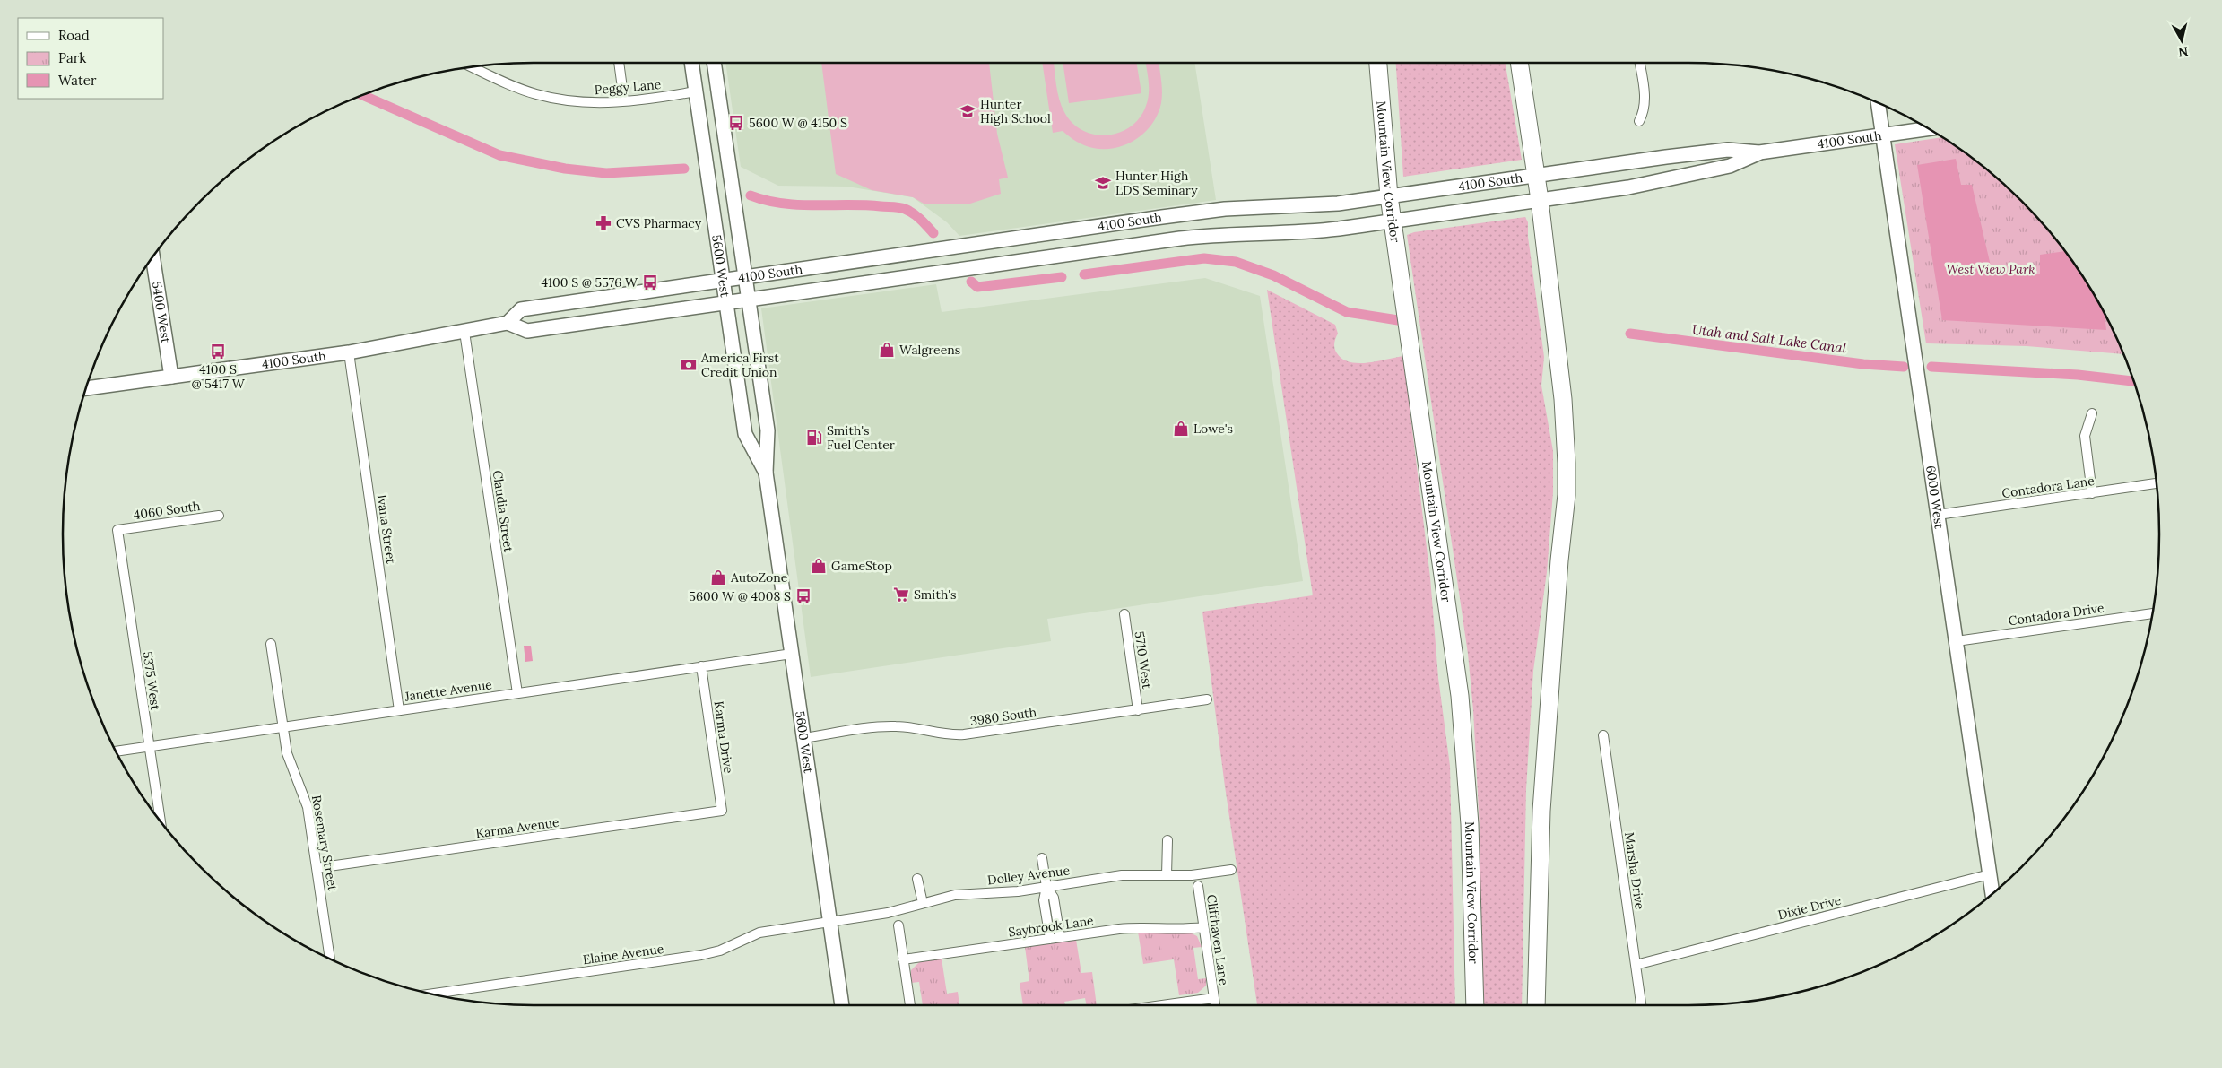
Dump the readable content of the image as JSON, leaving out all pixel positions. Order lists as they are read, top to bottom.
{
  "streets": {
    "highway": ["Mountain View Corridor"],
    "main road": [
      "4100 South",
      "5600 West",
      "5400 West",
      "6000 West"
    ],
    "street": [
      "Peggy Lane",
      "Contadora Lane",
      "4060 South",
      "Claudia Street",
      "Ivana Street",
      "Contadora Drive",
      "5710 West",
      "5375 West",
      "Janette Avenue",
      "3980 South",
      "Karma Drive",
      "Karma Avenue",
      "Rosemary Street",
      "Marsha Drive",
      "Dolley Avenue",
      "Dixie Drive",
      "Saybrook Lane",
      "Cliffhaven Lane",
      "Elaine Avenue"
    ]
  },
  "crossings": [
    ["Peggy Lane", "5600 West"],
    ["4100 South", "Mountain View Corridor"],
    ["4100 South", "5600 West"],
    ["4100 South", "5400 West"],
    ["4100 South", "6000 West"],
    ["4100 South", "Claudia Street"],
    ["4100 South", "Ivana Street"],
    ["5600 West", "Janette Avenue"],
    ["5600 West", "3980 South"],
    ["5600 West", "Dolley Avenue"],
    ["5600 West", "Elaine Avenue"],
    ["Contadora Lane", "6000 West"],
    ["6000 West", "Contadora Drive"],
    ["6000 West", "Dixie Drive"],
    ["4060 South", "5375 West"],
    ["Claudia Street", "Janette Avenue"],
    ["Ivana Street", "Janette Avenue"],
    ["5710 West", "3980 South"],
    ["5375 West", "Janette Avenue"],
    ["Janette Avenue", "Karma Drive"],
    ["Janette Avenue", "Rosemary Street"],
    ["Karma Drive", "Karma Avenue"],
    ["Karma Avenue", "Rosemary Street"],
    ["Marsha Drive", "Dixie Drive"],
    ["Dolley Avenue", "Elaine Avenue"],
    ["Saybrook Lane", "Cliffhaven Lane"]
  ],
  "water": ["Utah and Salt Lake Canal"],
  "parks": ["West View Park"],
  "places": {
    "school or university": ["Hunter High School", "Hunter High LDS Seminary"],
    "bus stop": [
      "5600 W @ 4150 S",
      "4100 S @ 5576 W",
      "4100 S @ 5417 W",
      "5600 W @ 4008 S"
    ],
    "pharmacy": ["CVS Pharmacy"],
    "shop": [
      "Walgreens",
      "Lowe's",
      "GameStop",
      "AutoZone"
    ],
    "bank": ["America First Credit Union"],
    "fuel station": ["Smith's Fuel Center"],
    "supermarket": ["Smith's"]
  },
  "legend": ["Road", "Park", "Water"],
  "north": "bottom"
}
